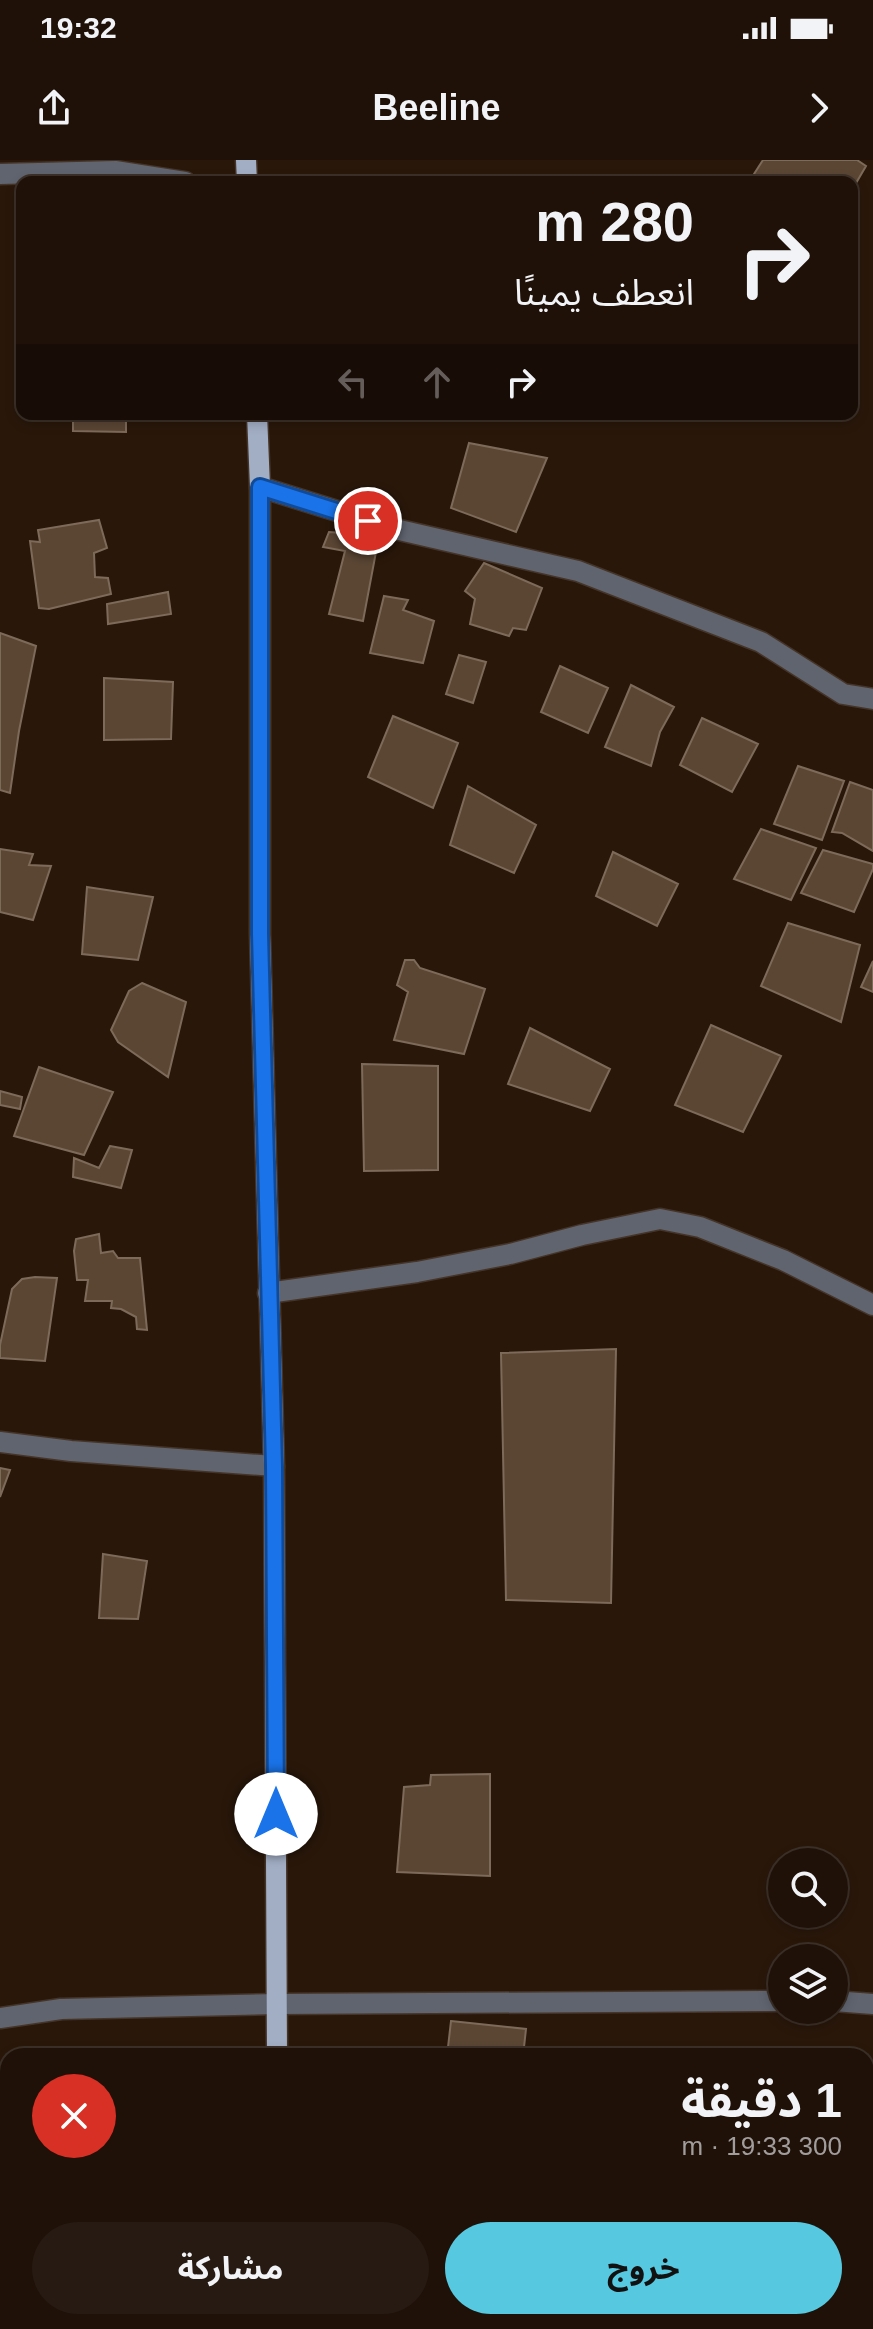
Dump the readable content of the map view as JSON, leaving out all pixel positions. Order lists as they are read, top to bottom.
{
  "page": {
    "status": "19:32",
    "header": "Beeline",
    "turn": ["280 m", "انعطف يمينًا"],
    "heading": ["1 دقيقة", "300 m · 19:33"],
    "buttons": ["خروج", "مشاركة"]
  }
}
